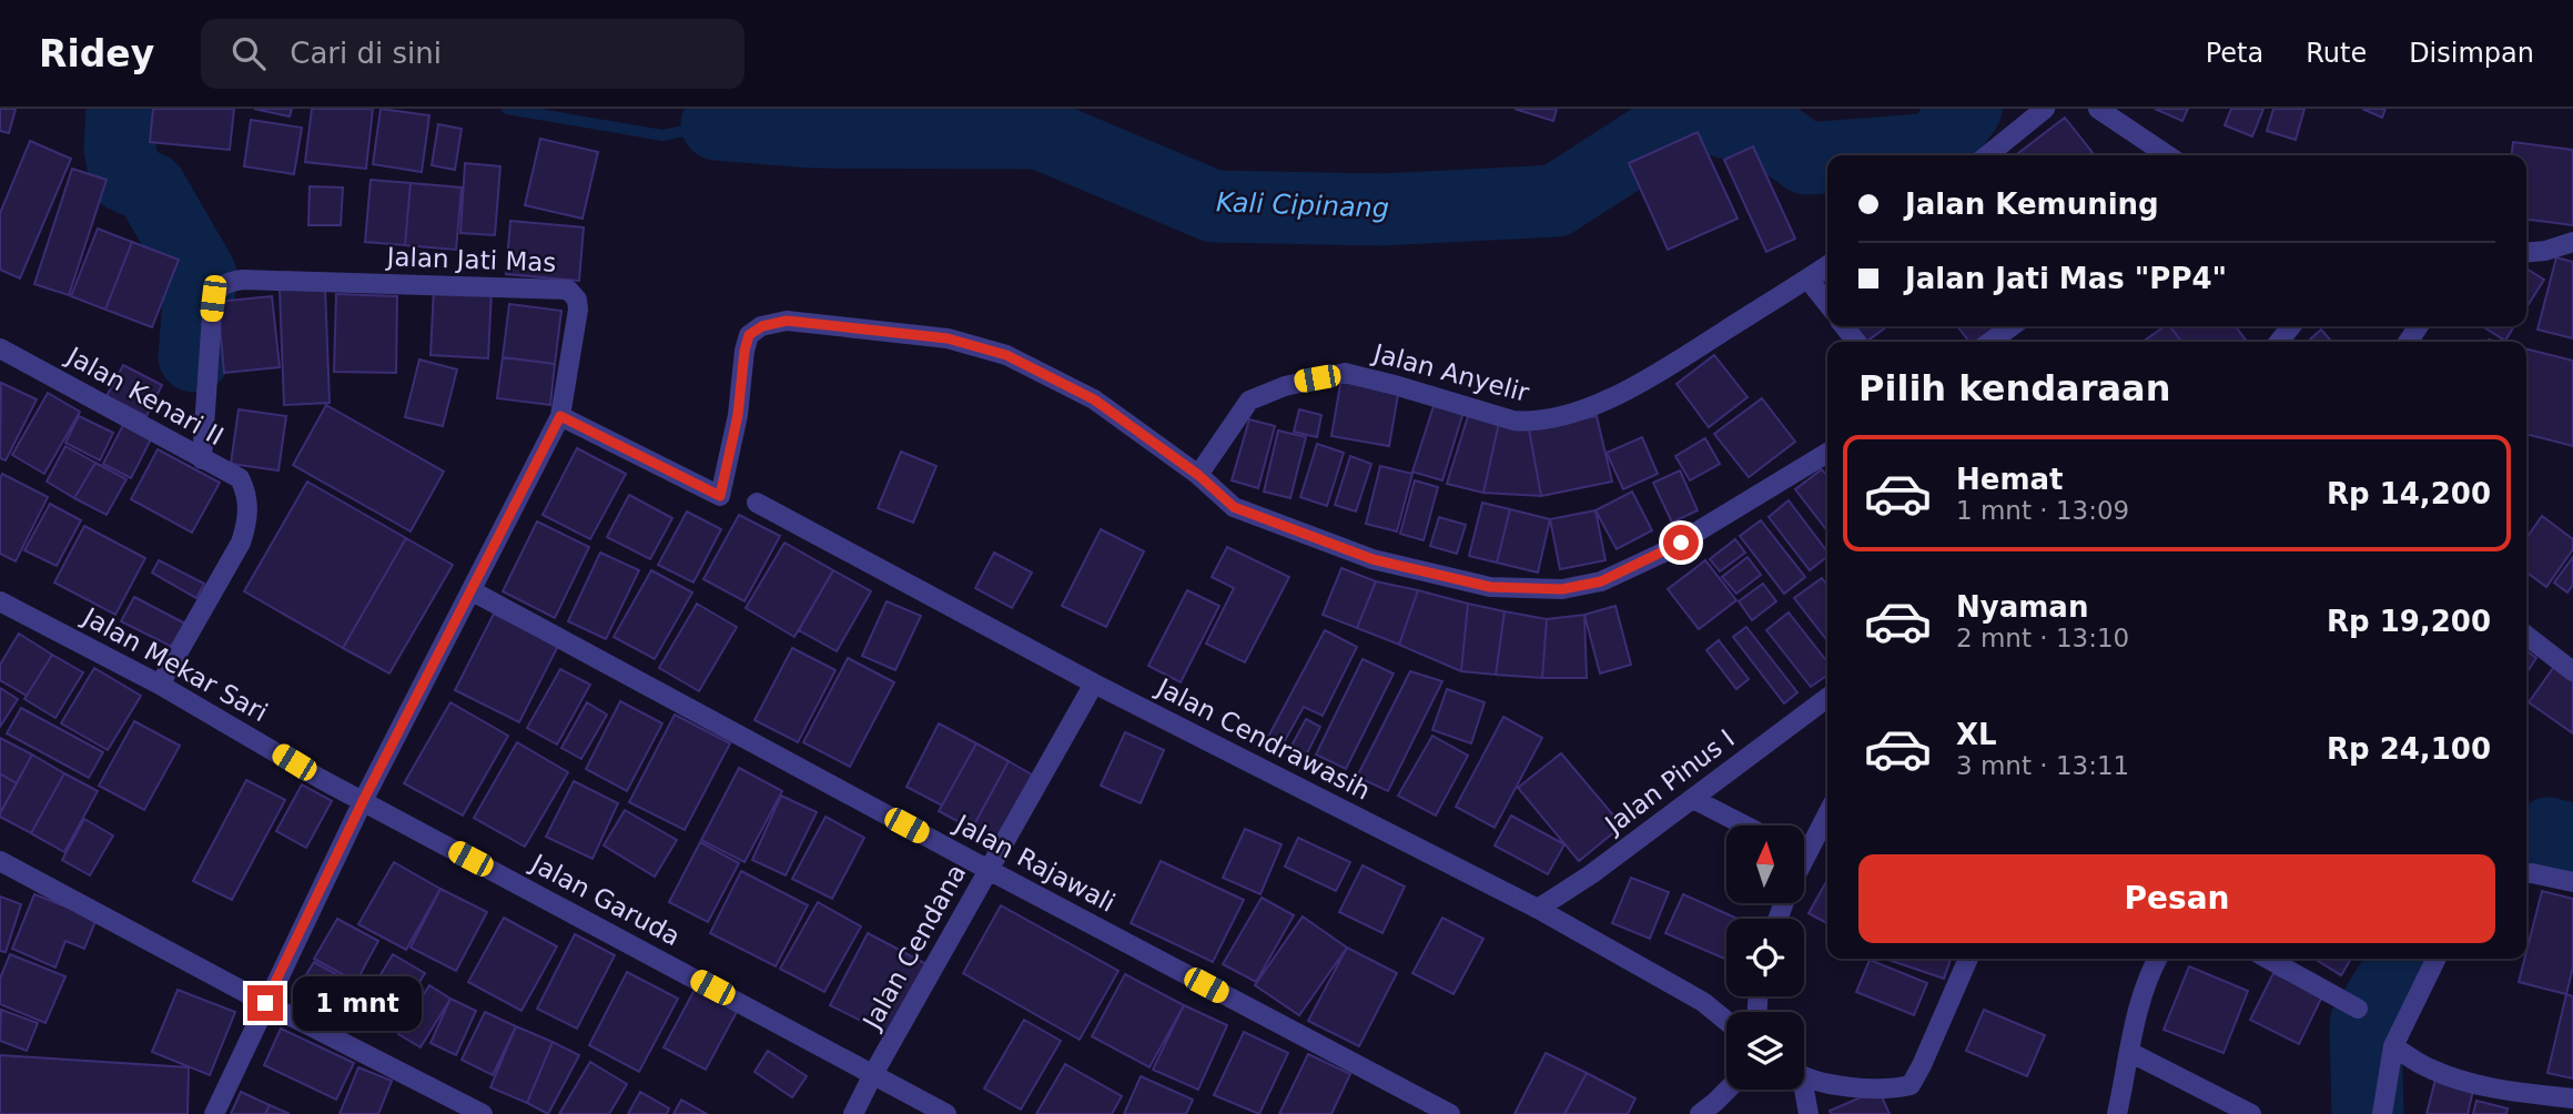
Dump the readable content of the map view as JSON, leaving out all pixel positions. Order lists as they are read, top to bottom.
{
  "streets": {
    "street": [
      "Jalan Jati Mas",
      "Jalan Anyelir",
      "Jalan Kenari II",
      "Jalan Mekar Sari",
      "Jalan Cendrawasih",
      "Jalan Pinus I",
      "Jalan Rajawali",
      "Jalan Garuda",
      "Jalan Cendana"
    ]
  },
  "crossings": [
    ["Jalan Jati Mas", "Jalan Kenari II"],
    ["Jalan Jati Mas", "Jalan Mekar Sari"],
    ["Jalan Jati Mas", "Jalan Rajawali"],
    ["Jalan Jati Mas", "Jalan Garuda"],
    ["Jalan Kenari II", "Jalan Mekar Sari"],
    ["Jalan Mekar Sari", "Jalan Garuda"],
    ["Jalan Cendrawasih", "Jalan Pinus I"],
    ["Jalan Cendrawasih", "Jalan Cendana"],
    ["Jalan Rajawali", "Jalan Cendana"],
    ["Jalan Garuda", "Jalan Cendana"]
  ],
  "water": ["Kali Cipinang"],
  "north": "top",
  "page": {
    "header": "Ridey",
    "search": "Cari di sini",
    "nav": ["Peta", "Rute", "Disimpan"],
    "banner": ["Jalan Kemuning", "Jalan Jati Mas \"PP4\""],
    "heading": "Pilih kendaraan",
    "list": [
      {
        "name": "Hemat",
        "note": "1 mnt · 13:09",
        "value": "Rp 14,200"
      },
      {
        "name": "Nyaman",
        "note": "2 mnt · 13:10",
        "value": "Rp 19,200"
      },
      {
        "name": "XL",
        "note": "3 mnt · 13:11",
        "value": "Rp 24,100"
      }
    ],
    "buttons": "Pesan",
    "bubble": "1 mnt"
  }
}
